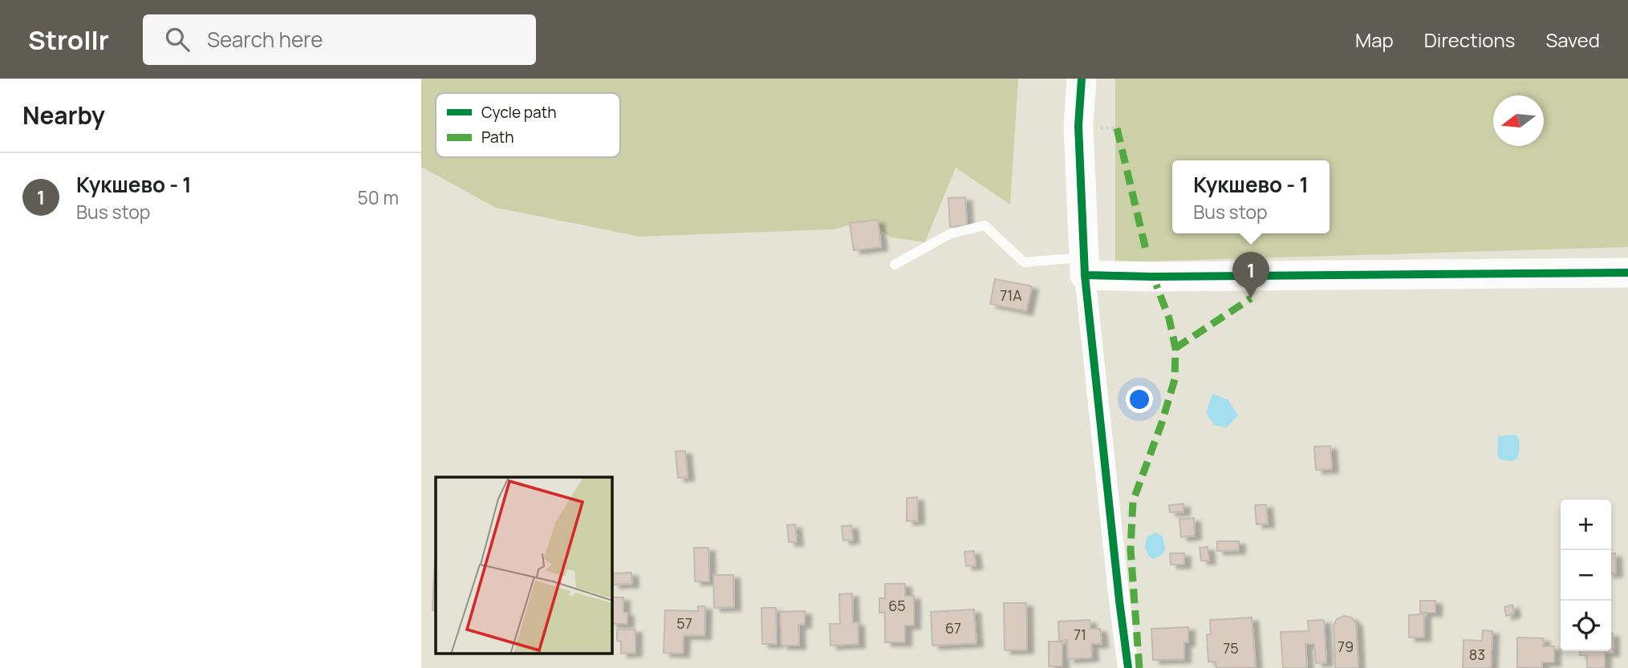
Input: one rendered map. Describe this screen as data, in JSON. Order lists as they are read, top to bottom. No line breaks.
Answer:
{"house_numbers":["71А","65","57","67","71","79","75","83"],"legend":["Cycle path","Path"],"north":"left","page":{"header":"Strollr","search":"Search here","nav":["Map","Directions","Saved"],"heading":"Nearby","list":[{"mark":"1","name":"Кукшево - 1","note":"Bus stop","value":"50 m"}],"popup":["Кукшево - 1","Bus stop"],"pins":"1","map_buttons":["+","−"]}}
